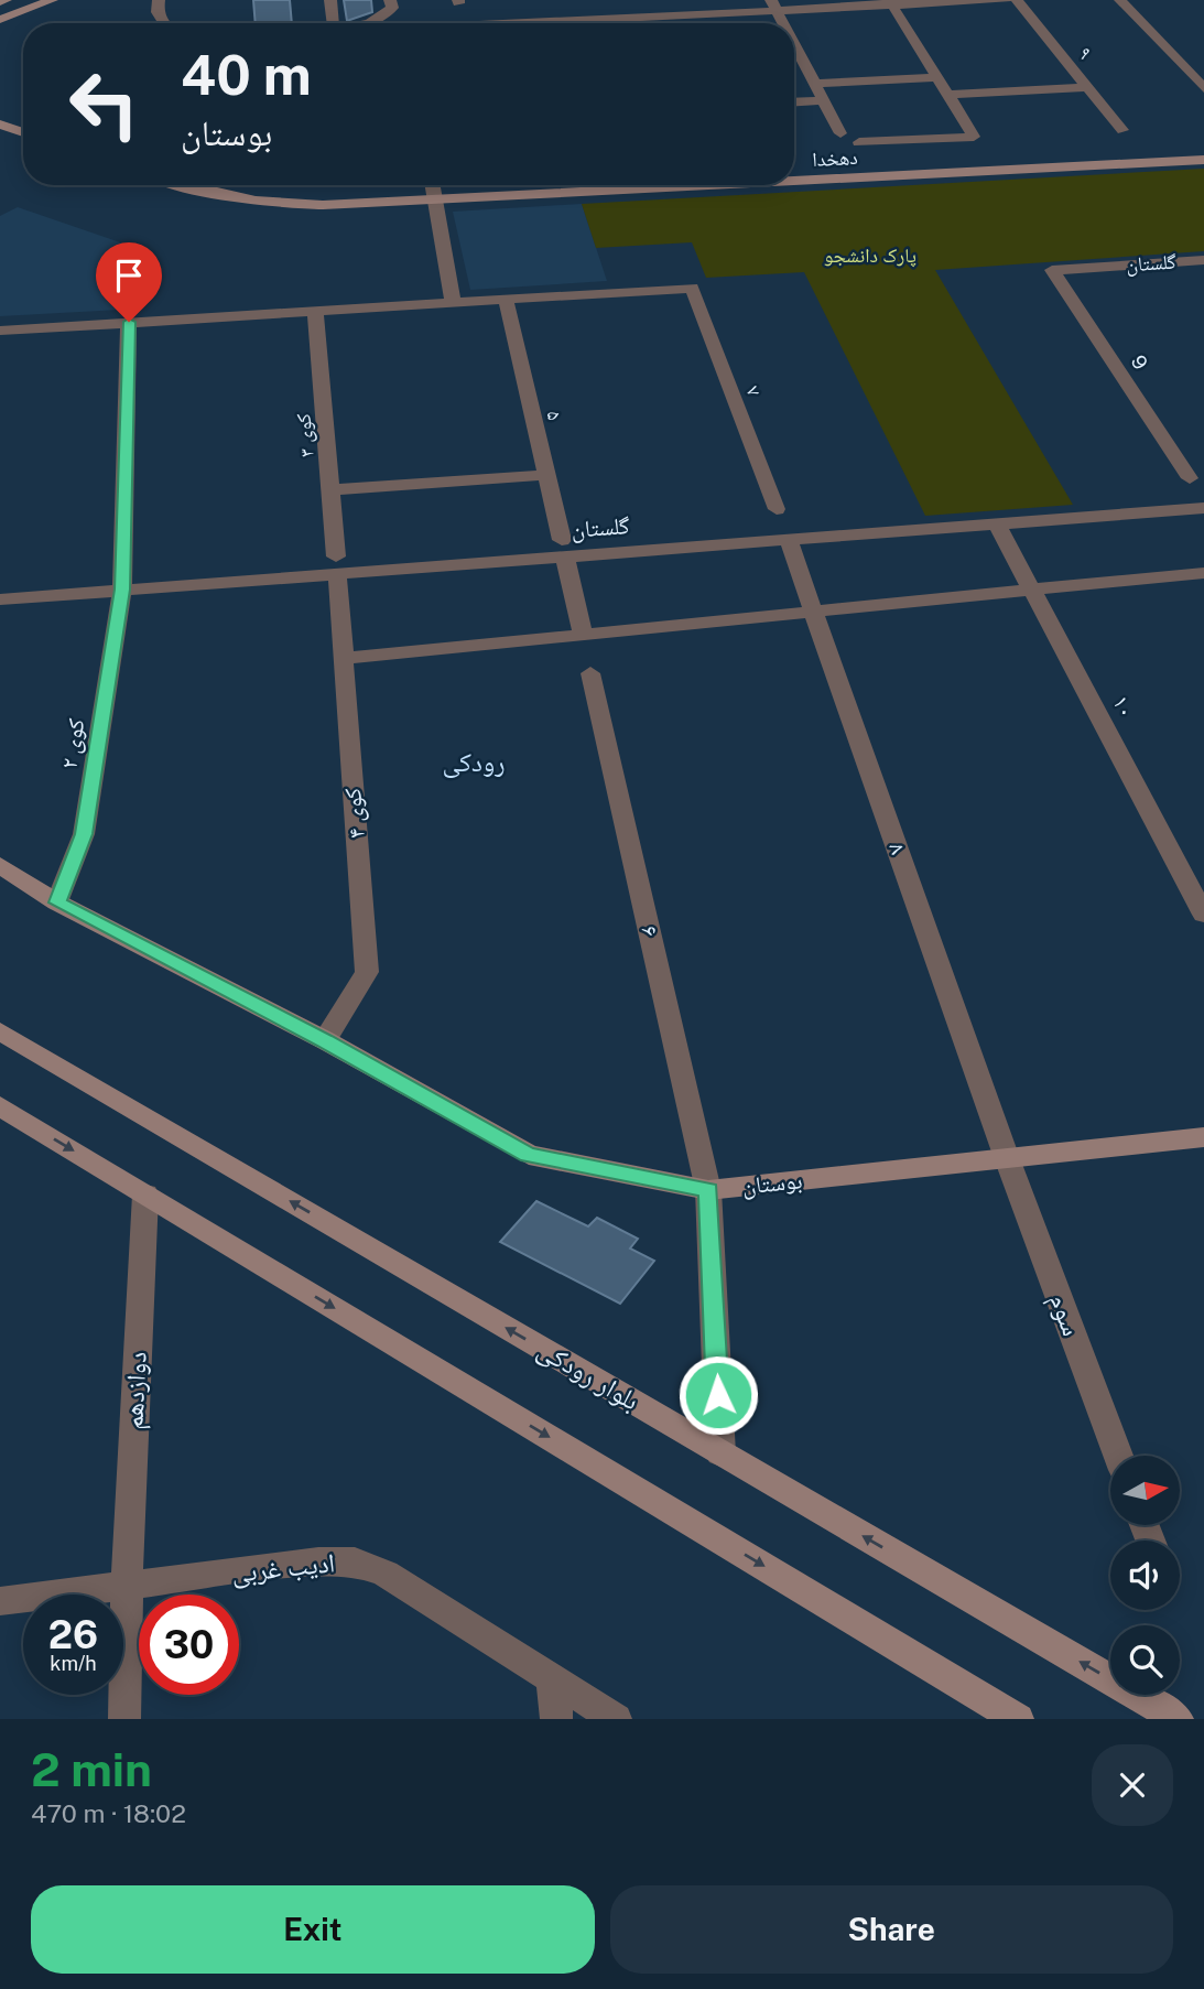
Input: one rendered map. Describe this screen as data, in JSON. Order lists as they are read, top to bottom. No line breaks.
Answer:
{"streets":{"street":["۹","دهخدا","گلستان","9","۷","۵","کوی ۳","۱۰","کوی ۲","کوی ۴","۸","۶","بوستان","سوم","بلوار رودکی","دوازدهم","ادیب غربی"]},"crossings":[["گلستان","9"],["گلستان","۵"],["گلستان","کوی ۳"],["گلستان","۱۰"],["گلستان","کوی ۲"],["گلستان","کوی ۴"],["گلستان","۸"],["۷","۵"],["کوی ۳","کوی ۴"],["کوی ۲","بوستان"],["کوی ۴","بوستان"],["۸","بوستان"],["۸","سوم"],["۶","بوستان"],["۶","بلوار رودکی"],["بوستان","سوم"],["دوازدهم","ادیب غربی"]],"districts":["رودکی"],"parks":["پارک دانشجو"],"north":"right","page":{"turn":["40 m","بوستان"],"speed":"26 km/h","limit":"30","heading":["2 min","470 m · 18:02"],"buttons":["Exit","Share"]}}
